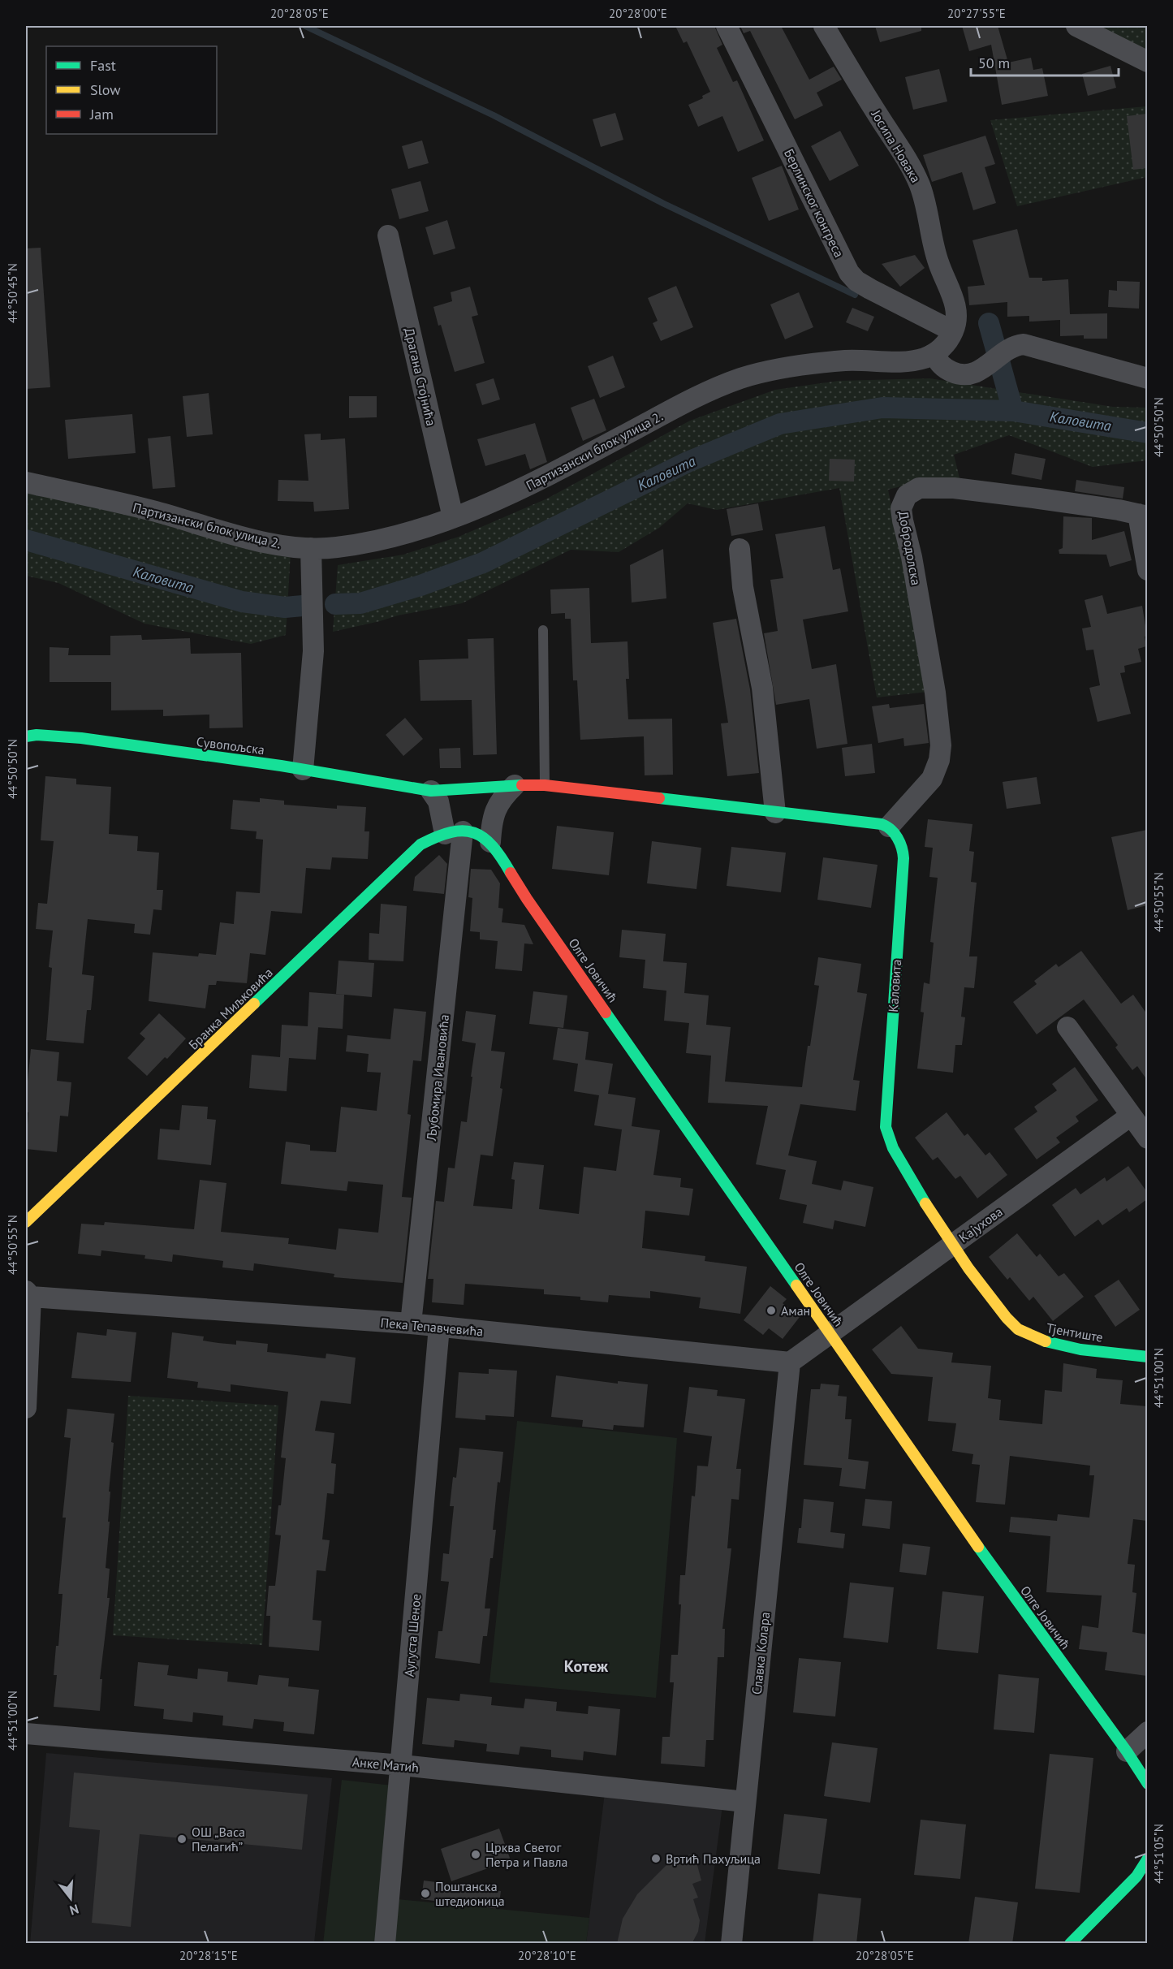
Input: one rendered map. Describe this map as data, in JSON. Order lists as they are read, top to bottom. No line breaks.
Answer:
{"streets":{"street":["Јосипа Новака","Берлинског конгреса","Драгана Стојнића","Партизански блок улица 2.","Добродолска","Сувопољска","Олге Јовичић","Каловита","Бранка Миљковића","Љубомира Ивановића","Кајухова","Пека Тепавчевића","Тјентиште","Аугуста Шеное","Славка Колара","Анке Матић"]},"crossings":[["Јосипа Новака","Берлинског конгреса"],["Драгана Стојнића","Партизански блок улица 2."],["Добродолска","Каловита"],["Сувопољска","Љубомира Ивановића"],["Олге Јовичић","Кајухова"],["Каловита","Кајухова"],["Каловита","Тјентиште"],["Бранка Миљковића","Љубомира Ивановића"],["Љубомира Ивановића","Пека Тепавчевића"],["Кајухова","Тјентиште"],["Пека Тепавчевића","Аугуста Шеное"],["Пека Тепавчевића","Славка Колара"],["Аугуста Шеное","Анке Матић"],["Славка Колара","Анке Матић"]],"districts":["Котеж"],"water":["Каловита"],"places":["Аман","ОШ „Васа Пелагић”","Црква Светог Петра и Павла","Вртић Пахуљица","Поштанска штедионица"],"legend":["Fast","Slow","Jam"],"scale_bar":"50 m","north":"bottom","coordinates":["20°28'05\"E","20°28'00\"E","20°27'55\"E","44°50'45\"N","44°50'50\"N","44°50'55\"N","44°51'00\"N","44°51'05\"N","20°28'15\"E","20°28'10\"E"]}
